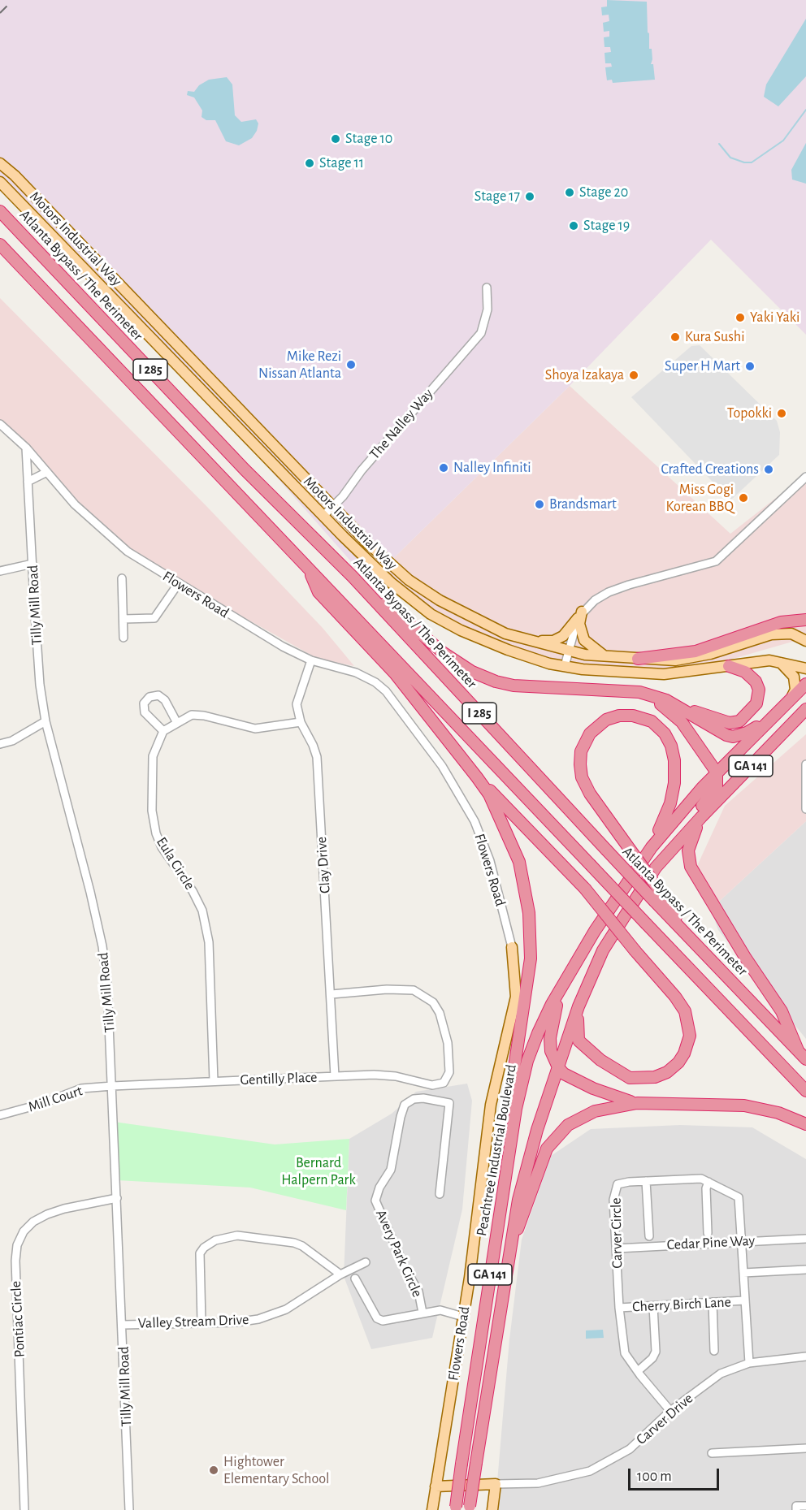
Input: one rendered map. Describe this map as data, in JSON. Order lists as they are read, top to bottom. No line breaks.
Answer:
{"streets":{"highway":["Atlanta Bypass / The Perimeter","I 285","GA 141","Peachtree Industrial Boulevard"],"main road":["Motors Industrial Way","Flowers Road","Carver Drive"],"street":["The Nalley Way","Tilly Mill Road","Eula Circle","Clay Drive","Gentilly Place","Mill Court","Carver Circle","Cedar Pine Way","Avery Park Circle","Cherry Birch Lane","Pontiac Circle","Valley Stream Drive"]},"crossings":[["Motors Industrial Way","The Nalley Way"],["Flowers Road","Tilly Mill Road"],["Flowers Road","Clay Drive"],["Flowers Road","Carver Drive"],["Tilly Mill Road","Gentilly Place"],["Tilly Mill Road","Mill Court"],["Tilly Mill Road","Pontiac Circle"],["Tilly Mill Road","Valley Stream Drive"],["Eula Circle","Gentilly Place"],["Clay Drive","Gentilly Place"],["Gentilly Place","Mill Court"],["Carver Circle","Cedar Pine Way"],["Carver Circle","Cherry Birch Lane"],["Carver Circle","Carver Drive"]],"parks":["Bernard Halpern Park"],"places":["Stage 10","Stage 11","Stage 20","Stage 17","Stage 19","Yaki Yaki","Kura Sushi","Mike Rezi Nissan Atlanta","Super H Mart","Shoya Izakaya","Topokki","Nalley Infiniti","Crafted Creations","Miss Gogi Korean BBQ","Brandsmart","Hightower Elementary School"],"scale_bar":"100 m"}
